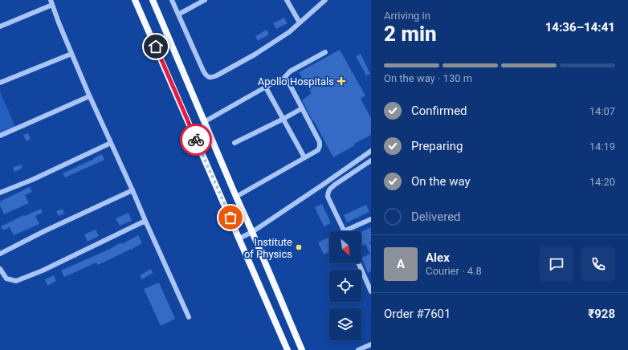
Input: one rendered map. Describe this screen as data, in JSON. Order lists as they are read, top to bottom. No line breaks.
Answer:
{"places":{"health":["Apollo Hospitals"],"other":["Institute of Physics"]},"north":"bottom right","page":{"heading":["2 min","Arriving in","14:36–14:41"],"panel":["Alex","Courier · 4.8","Order #7601","₹928"],"bar":"On the way · 130 m","list":[["Confirmed","14:07"],["Preparing","14:19"],["On the way","14:20"],"Delivered"],"round":"A"}}
